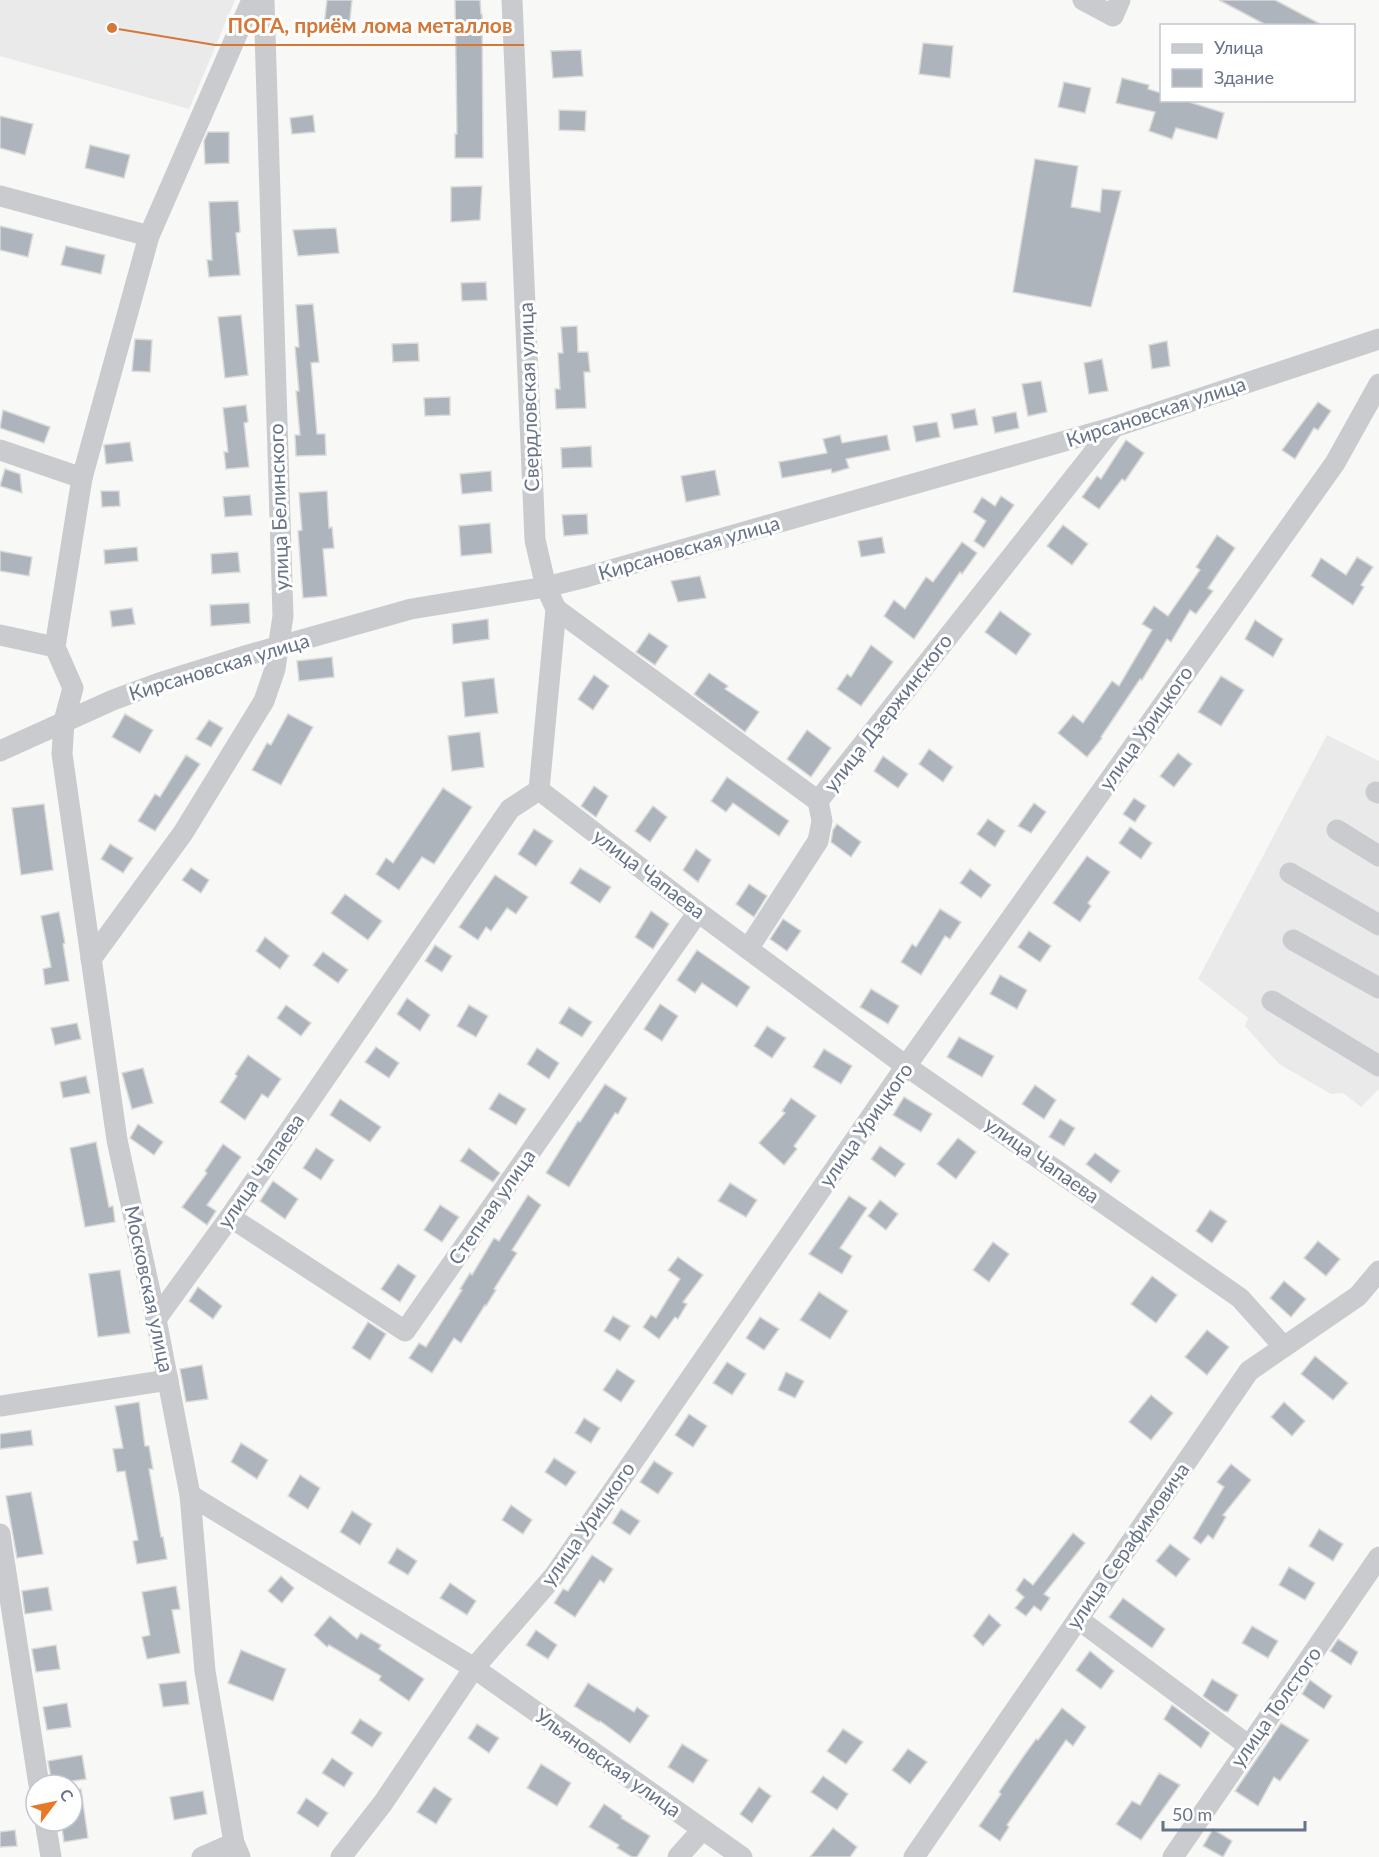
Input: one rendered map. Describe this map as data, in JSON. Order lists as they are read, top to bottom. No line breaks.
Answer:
{"streets":{"street":["Свердловская улица","Кирсановская улица","улица Белинского","улица Дзержинского","улица Урицкого","улица Чапаева","Степная улица","Московская улица","улица Серафимовича","улица Толстого","Ульяновская улица"]},"crossings":[["Свердловская улица","Кирсановская улица"],["Свердловская улица","улица Дзержинского"],["Свердловская улица","улица Чапаева"],["Кирсановская улица","улица Белинского"],["Кирсановская улица","улица Дзержинского"],["Кирсановская улица","Московская улица"],["улица Белинского","Московская улица"],["улица Урицкого","улица Чапаева"],["улица Урицкого","Ульяновская улица"],["улица Чапаева","Степная улица"],["улица Чапаева","Московская улица"],["улица Чапаева","улица Серафимовича"]],"places":["ПОГА, приём лома металлов"],"legend":["Улица","Здание"],"scale_bar":"50 m","north":"top right"}
